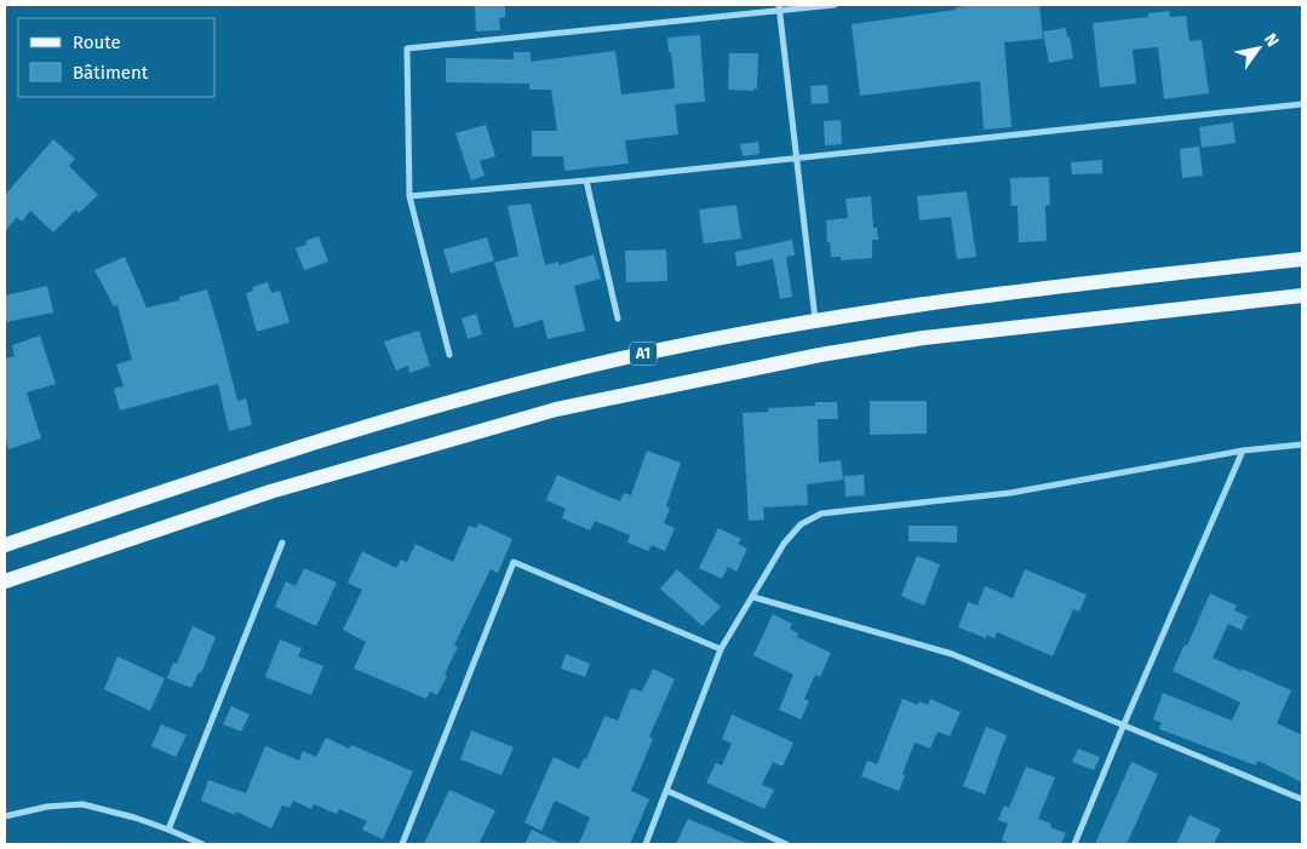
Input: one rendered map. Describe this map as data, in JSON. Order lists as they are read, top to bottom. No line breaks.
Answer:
{"streets":{"main road":["A1"]},"legend":["Route","Bâtiment"],"north":"top right"}
